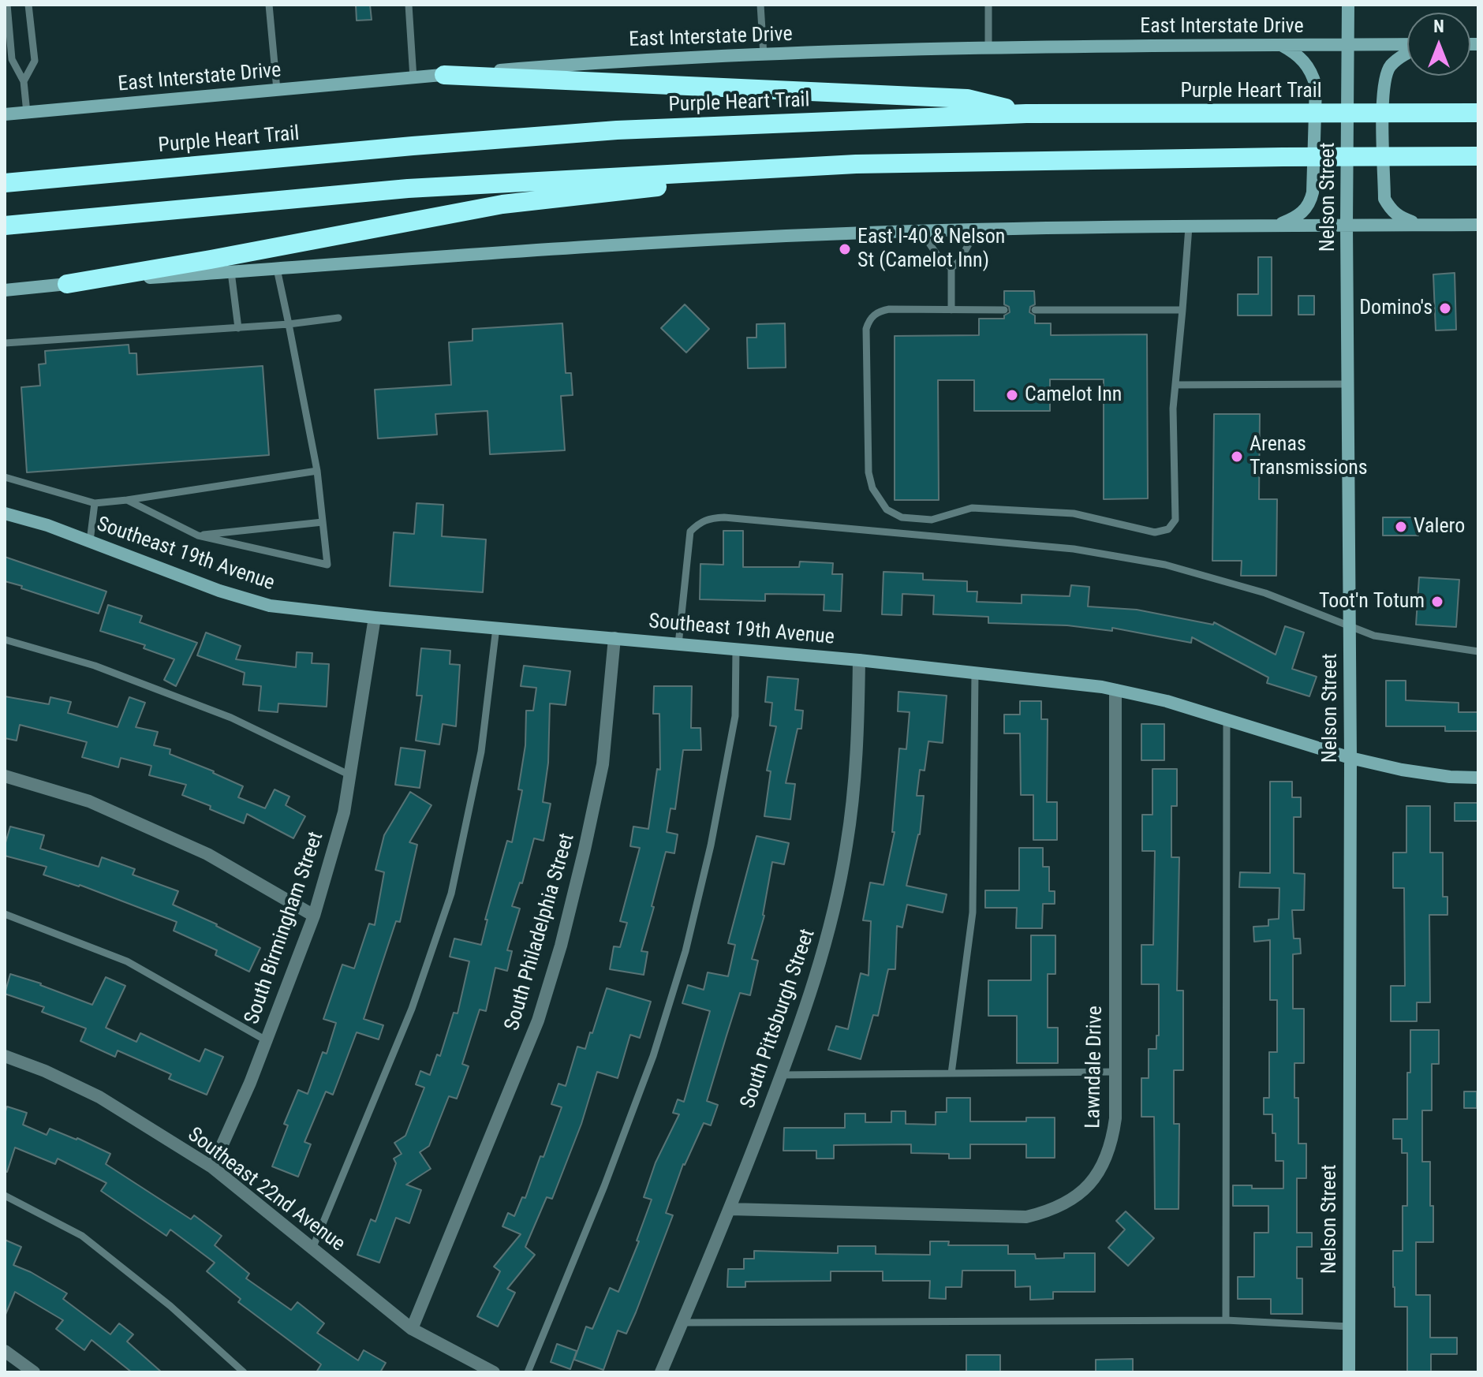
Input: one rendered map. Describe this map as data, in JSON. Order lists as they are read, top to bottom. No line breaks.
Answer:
{"streets":{"highway":["Purple Heart Trail"],"main road":["East Interstate Drive","Nelson Street","Southeast 19th Avenue"],"street":["South Birmingham Street","South Philadelphia Street","South Pittsburgh Street","Lawndale Drive","Southeast 22nd Avenue"]},"crossings":[["East Interstate Drive","Nelson Street"],["Nelson Street","Southeast 19th Avenue"],["Southeast 19th Avenue","South Birmingham Street"],["Southeast 19th Avenue","South Philadelphia Street"],["Southeast 19th Avenue","South Pittsburgh Street"],["Southeast 19th Avenue","Lawndale Drive"],["South Birmingham Street","Southeast 22nd Avenue"],["South Philadelphia Street","Southeast 22nd Avenue"],["South Pittsburgh Street","Lawndale Drive"]],"places":["East I-40 & Nelson St (Camelot Inn)","Domino's","Camelot Inn","Arenas Transmissions","Valero","Toot'n Totum"],"north":"top"}
